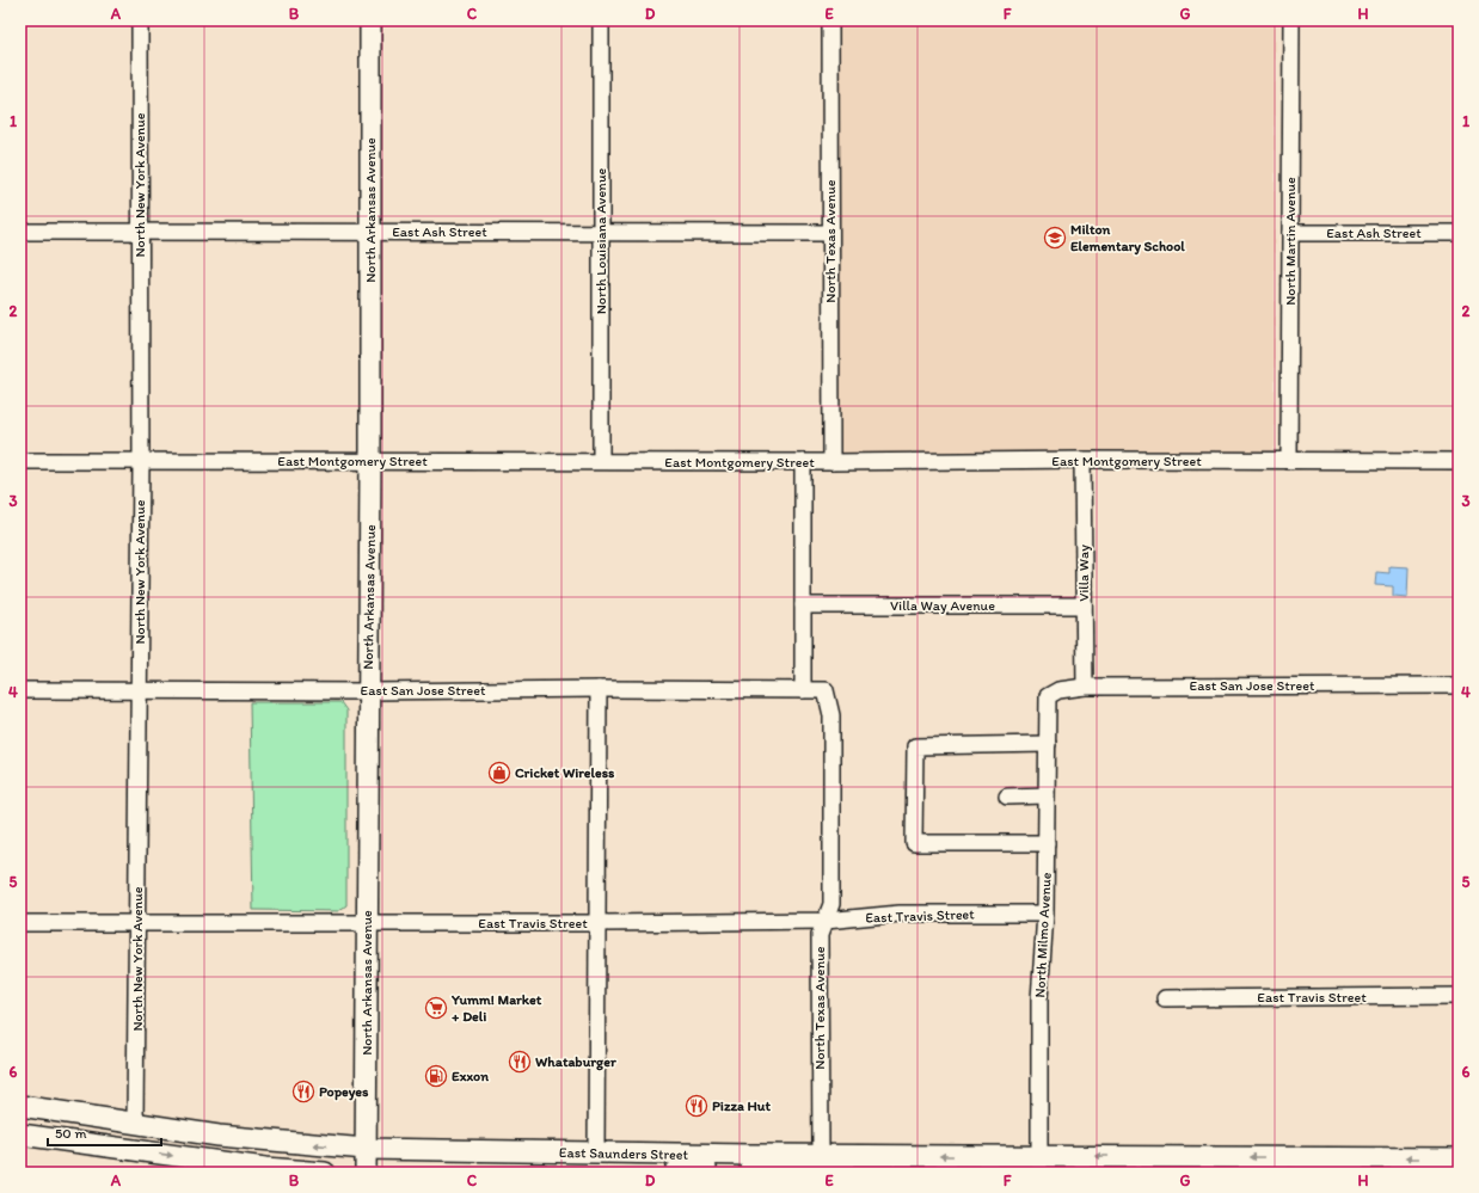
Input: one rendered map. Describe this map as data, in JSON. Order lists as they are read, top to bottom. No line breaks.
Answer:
{"streets":{"main road":["North Arkansas Avenue","East Saunders Street"],"street":["North New York Avenue","East Ash Street","North Louisiana Avenue","North Texas Avenue","North Martin Avenue","East Montgomery Street","Villa Way","Villa Way Avenue","East San Jose Street","East Travis Street","North Milmo Avenue"]},"crossings":[["North New York Avenue","East Ash Street"],["North New York Avenue","East Montgomery Street"],["North New York Avenue","East San Jose Street"],["North New York Avenue","East Travis Street"],["North New York Avenue","East Saunders Street"],["North Arkansas Avenue","East Ash Street"],["North Arkansas Avenue","East Montgomery Street"],["North Arkansas Avenue","East San Jose Street"],["North Arkansas Avenue","East Travis Street"],["North Arkansas Avenue","East Saunders Street"],["East Ash Street","North Louisiana Avenue"],["East Ash Street","North Texas Avenue"],["East Ash Street","North Martin Avenue"],["North Louisiana Avenue","East Montgomery Street"],["North Texas Avenue","East Montgomery Street"],["North Texas Avenue","East San Jose Street"],["North Texas Avenue","East Travis Street"],["North Texas Avenue","East Saunders Street"],["North Martin Avenue","East Montgomery Street"],["East Montgomery Street","Villa Way"],["Villa Way","Villa Way Avenue"],["Villa Way","East San Jose Street"],["East San Jose Street","North Milmo Avenue"],["East Travis Street","North Milmo Avenue"],["North Milmo Avenue","East Saunders Street"]],"places":{"school or university":["Milton Elementary School"],"shop":["Cricket Wireless"],"supermarket":["Yumm! Market + Deli"],"restaurant":["Whataburger","Popeyes","Pizza Hut"],"fuel station":["Exxon"]},"scale_bar":"50 m","grid":{"columns":["A","B","C","D","E","F","G","H"],"rows":["1","2","3","4","5","6"]}}
